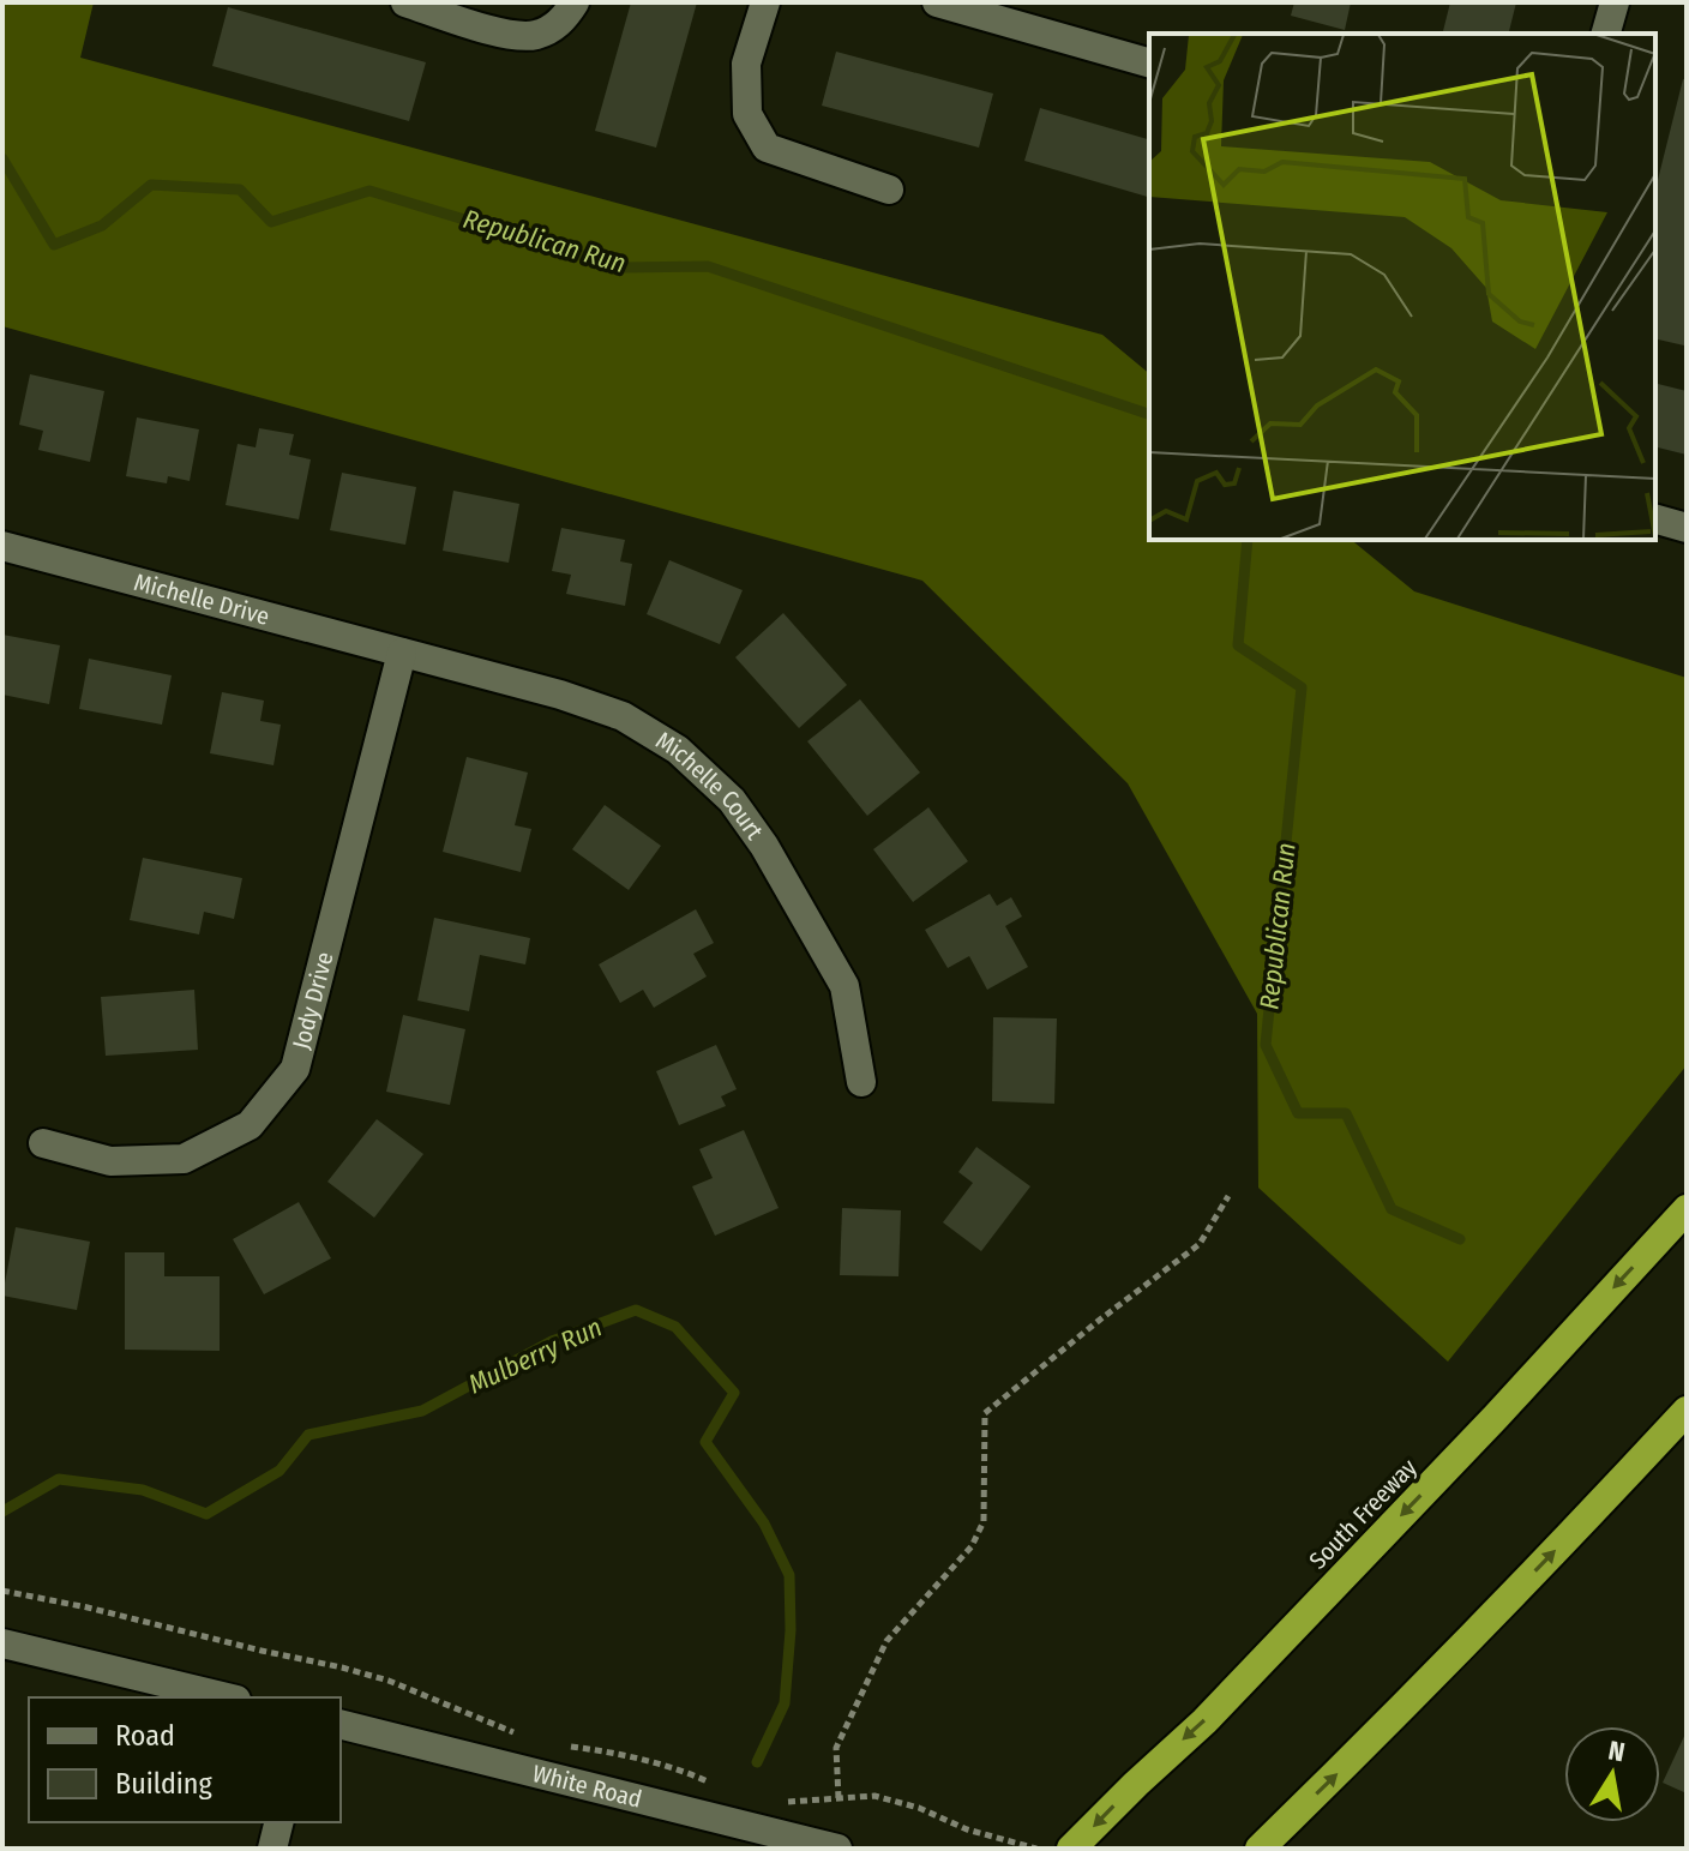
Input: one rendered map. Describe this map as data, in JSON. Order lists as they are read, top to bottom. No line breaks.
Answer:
{"streets":{"highway":["South Freeway"],"street":["Michelle Drive","Michelle Court","Jody Drive","White Road"]},"crossings":[["Michelle Drive","Michelle Court"],["Michelle Drive","Jody Drive"],["Michelle Court","Jody Drive"]],"water":["Republican Run","Mulberry Run"],"legend":["Road","Building"],"north":"top"}
